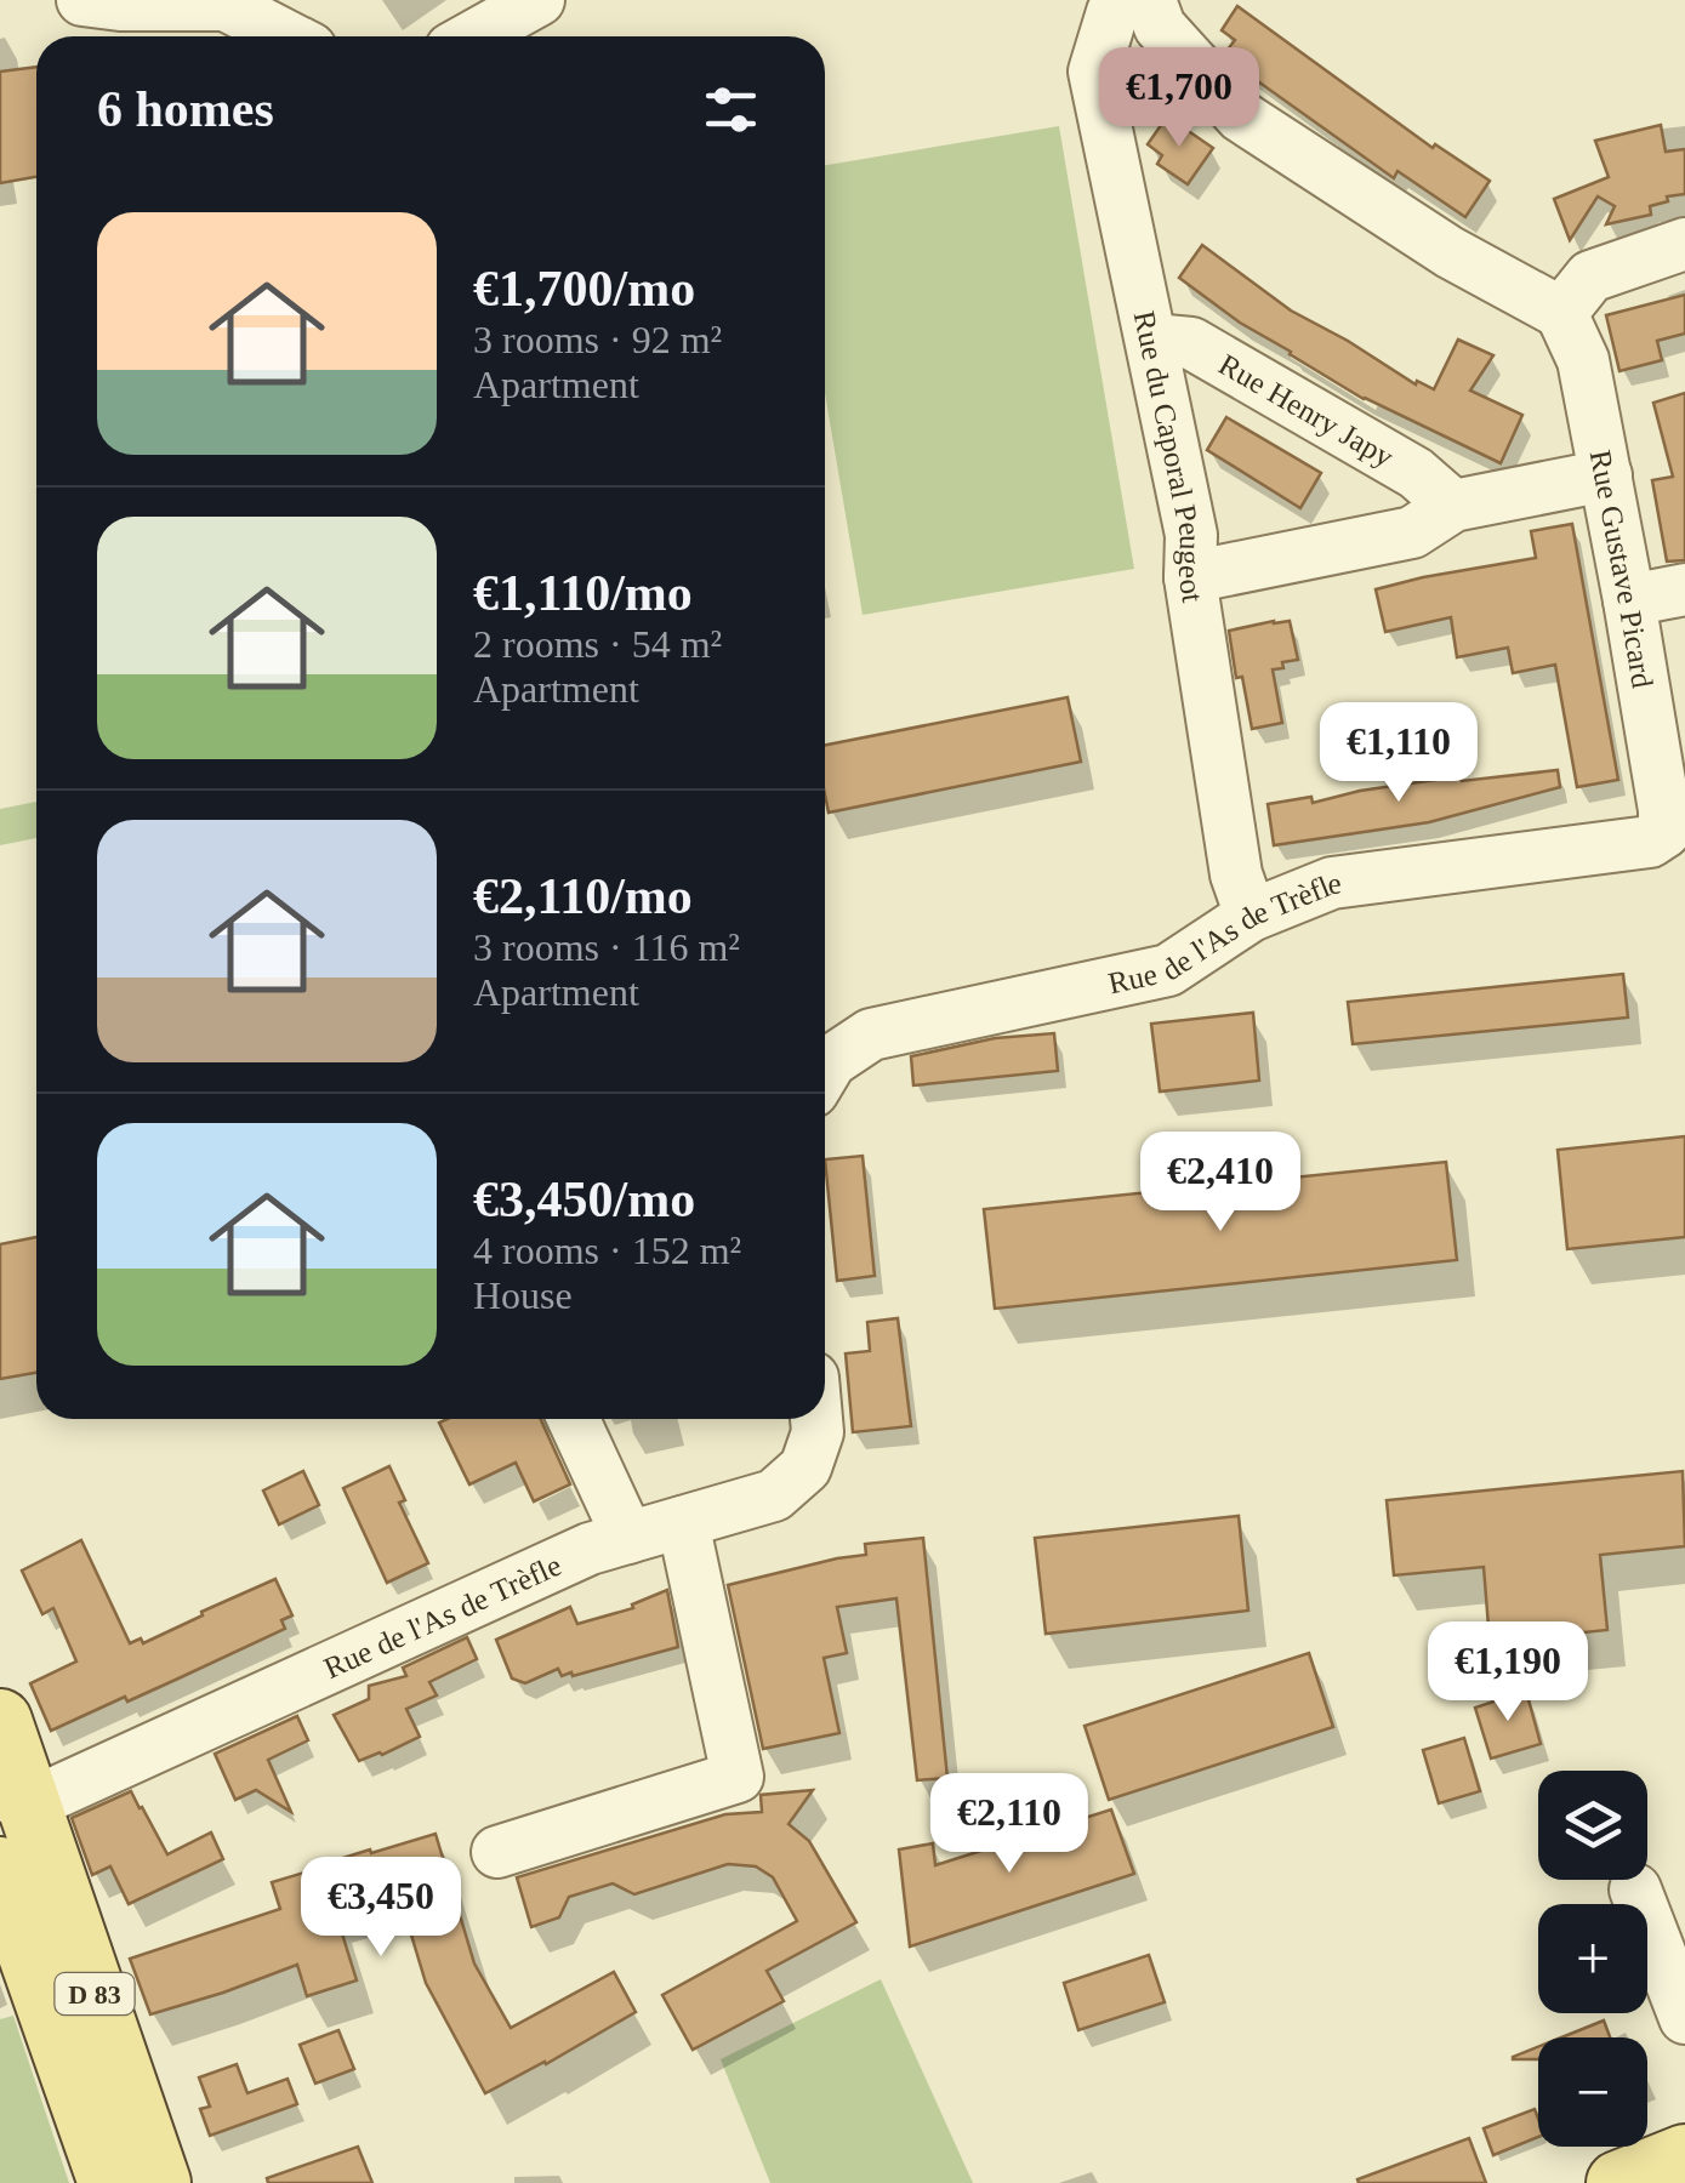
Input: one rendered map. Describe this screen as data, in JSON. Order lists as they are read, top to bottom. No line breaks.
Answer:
{"streets":{"main road":["D 83"],"street":["Rue Henry Japy","Rue du Caporal Peugeot","Rue Gustave Picard","Rue de l'As de Trèfle"]},"crossings":[["Rue Henry Japy","Rue du Caporal Peugeot"],["Rue du Caporal Peugeot","Rue de l'As de Trèfle"],["Rue Gustave Picard","Rue de l'As de Trèfle"],["Rue de l'As de Trèfle","D 83"]],"page":{"heading":"6 homes","price":["€1,700","€1,110","€2,410","€1,190","€2,110","€3,450"],"list":[{"name":"€1,700/mo","note":"3 rooms · 92 m² · Apartment"},{"name":"€1,110/mo","note":"2 rooms · 54 m² · Apartment"},{"name":"€2,110/mo","note":"3 rooms · 116 m² · Apartment"},{"name":"€3,450/mo","note":"4 rooms · 152 m² · House"}],"map_buttons":["+","−"]}}
